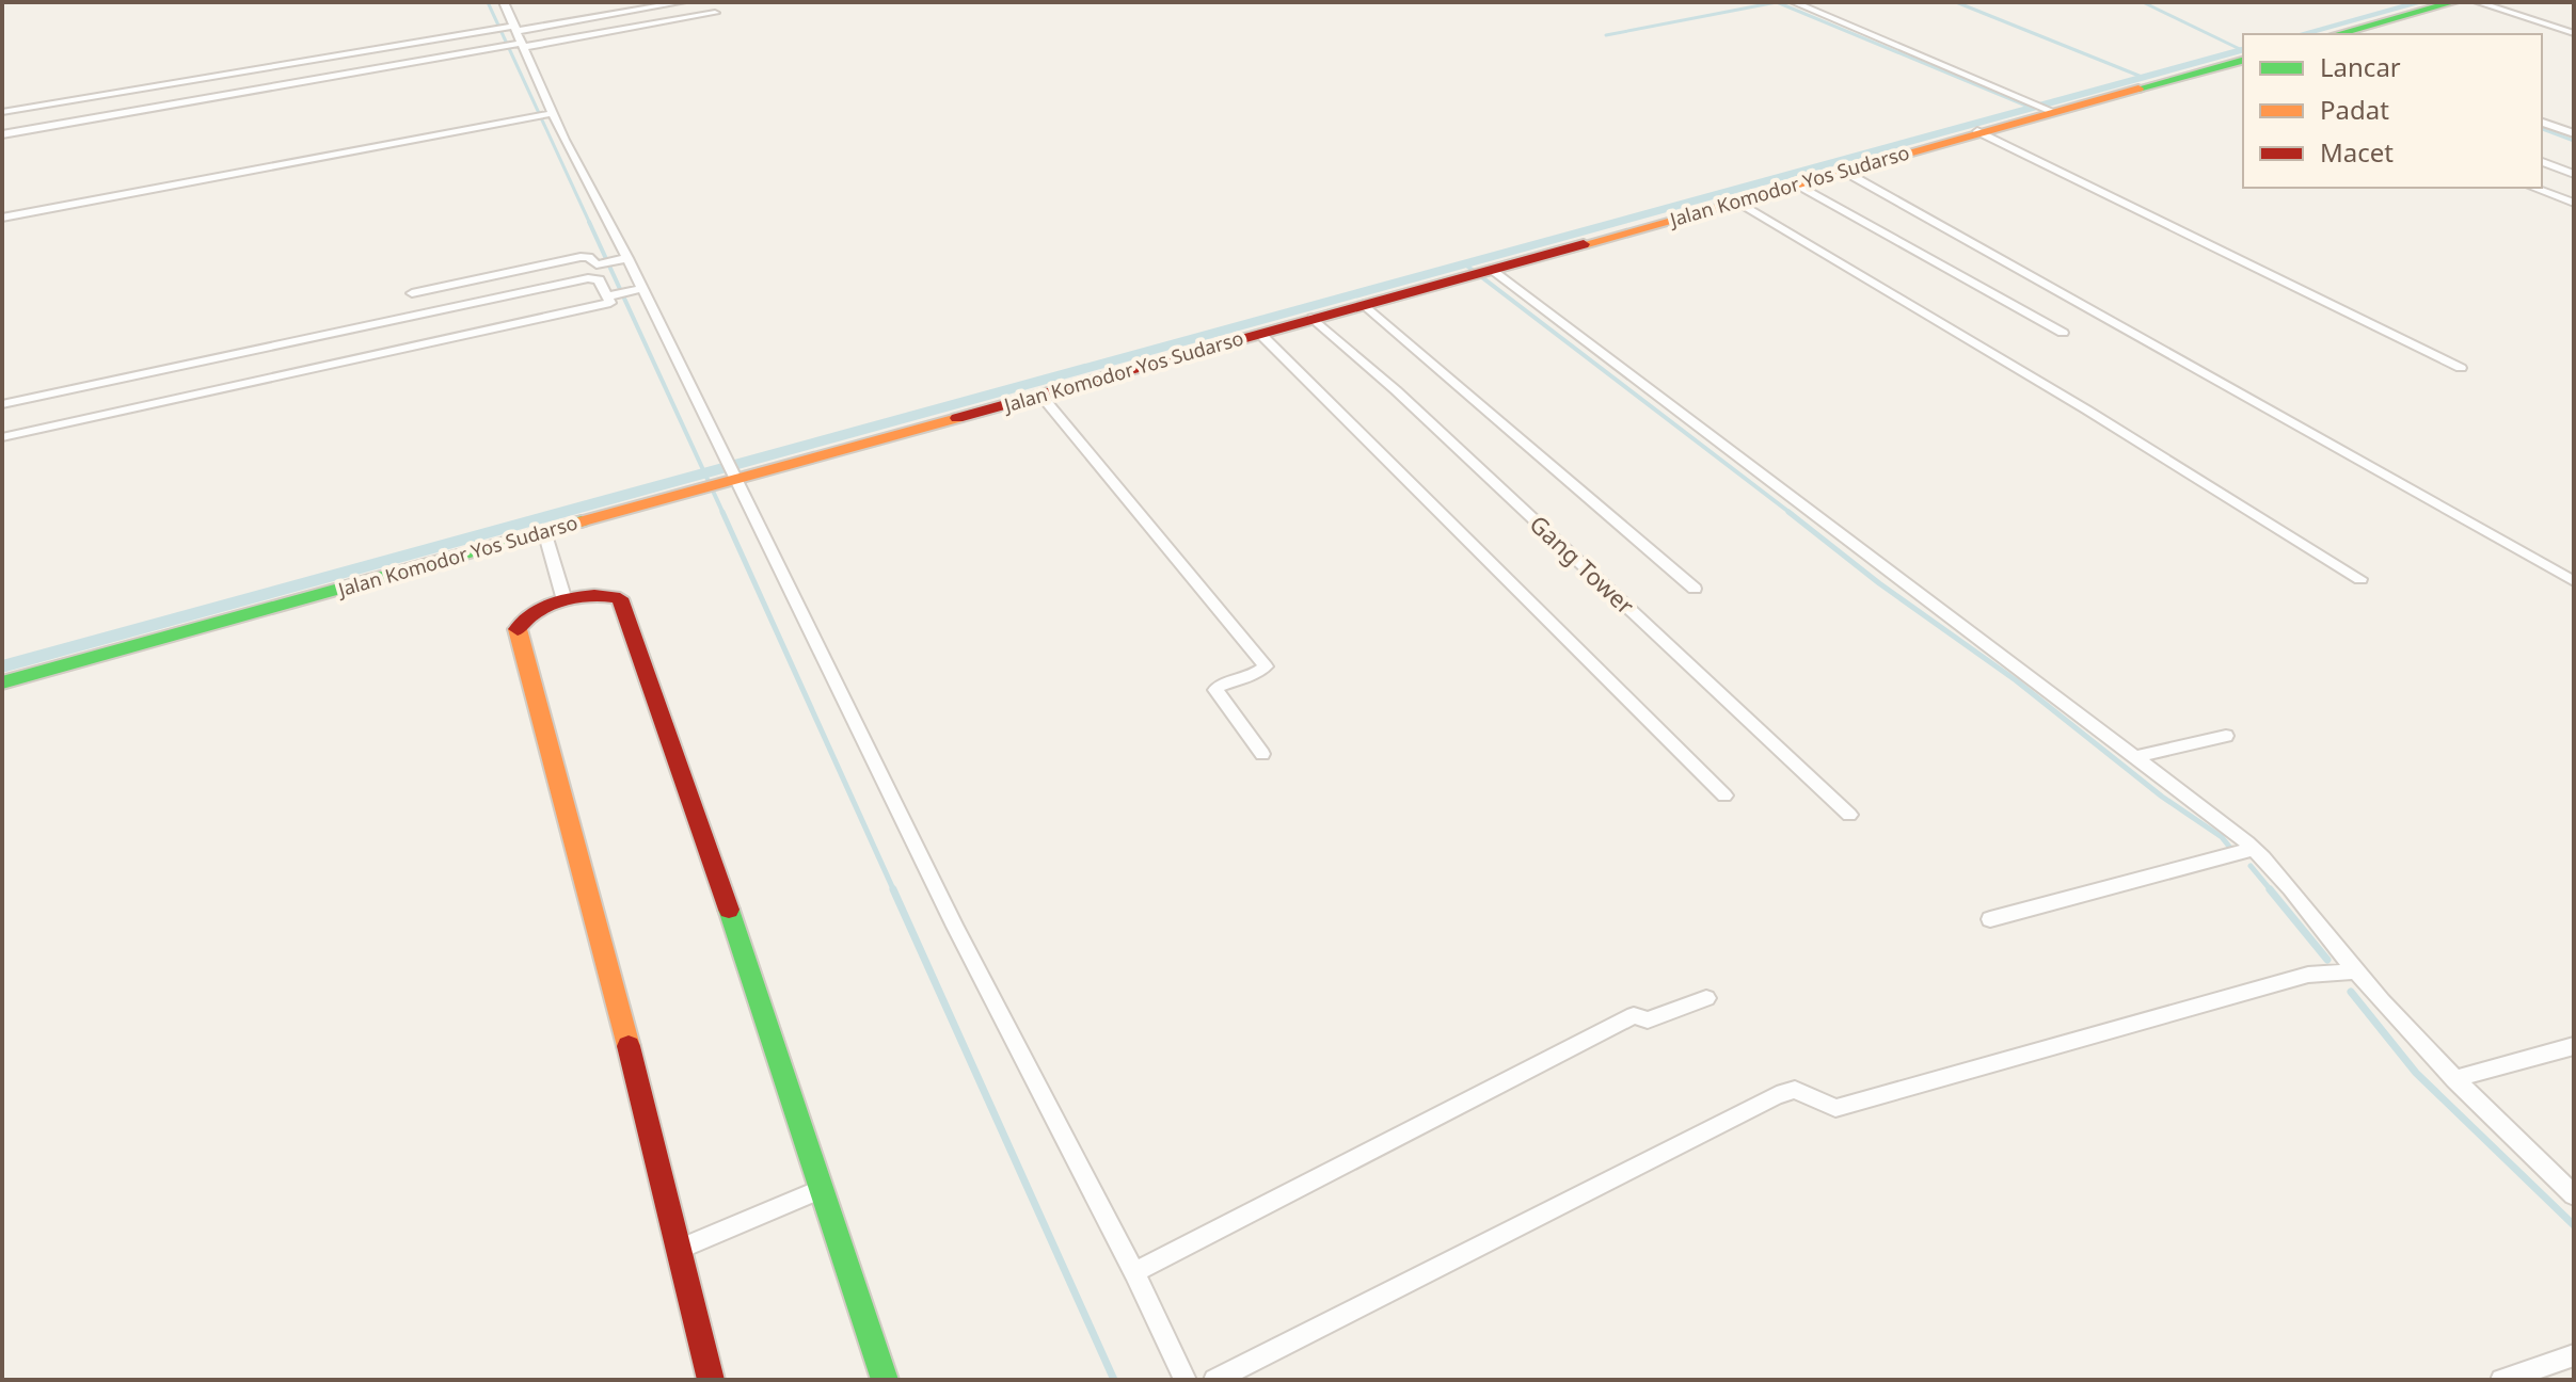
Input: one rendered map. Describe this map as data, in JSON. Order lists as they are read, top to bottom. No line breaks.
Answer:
{"streets":{"street":["Jalan Komodor Yos Sudarso","Gang Tower"]},"crossings":[["Jalan Komodor Yos Sudarso","Gang Tower"]],"legend":["Lancar","Padat","Macet"]}
